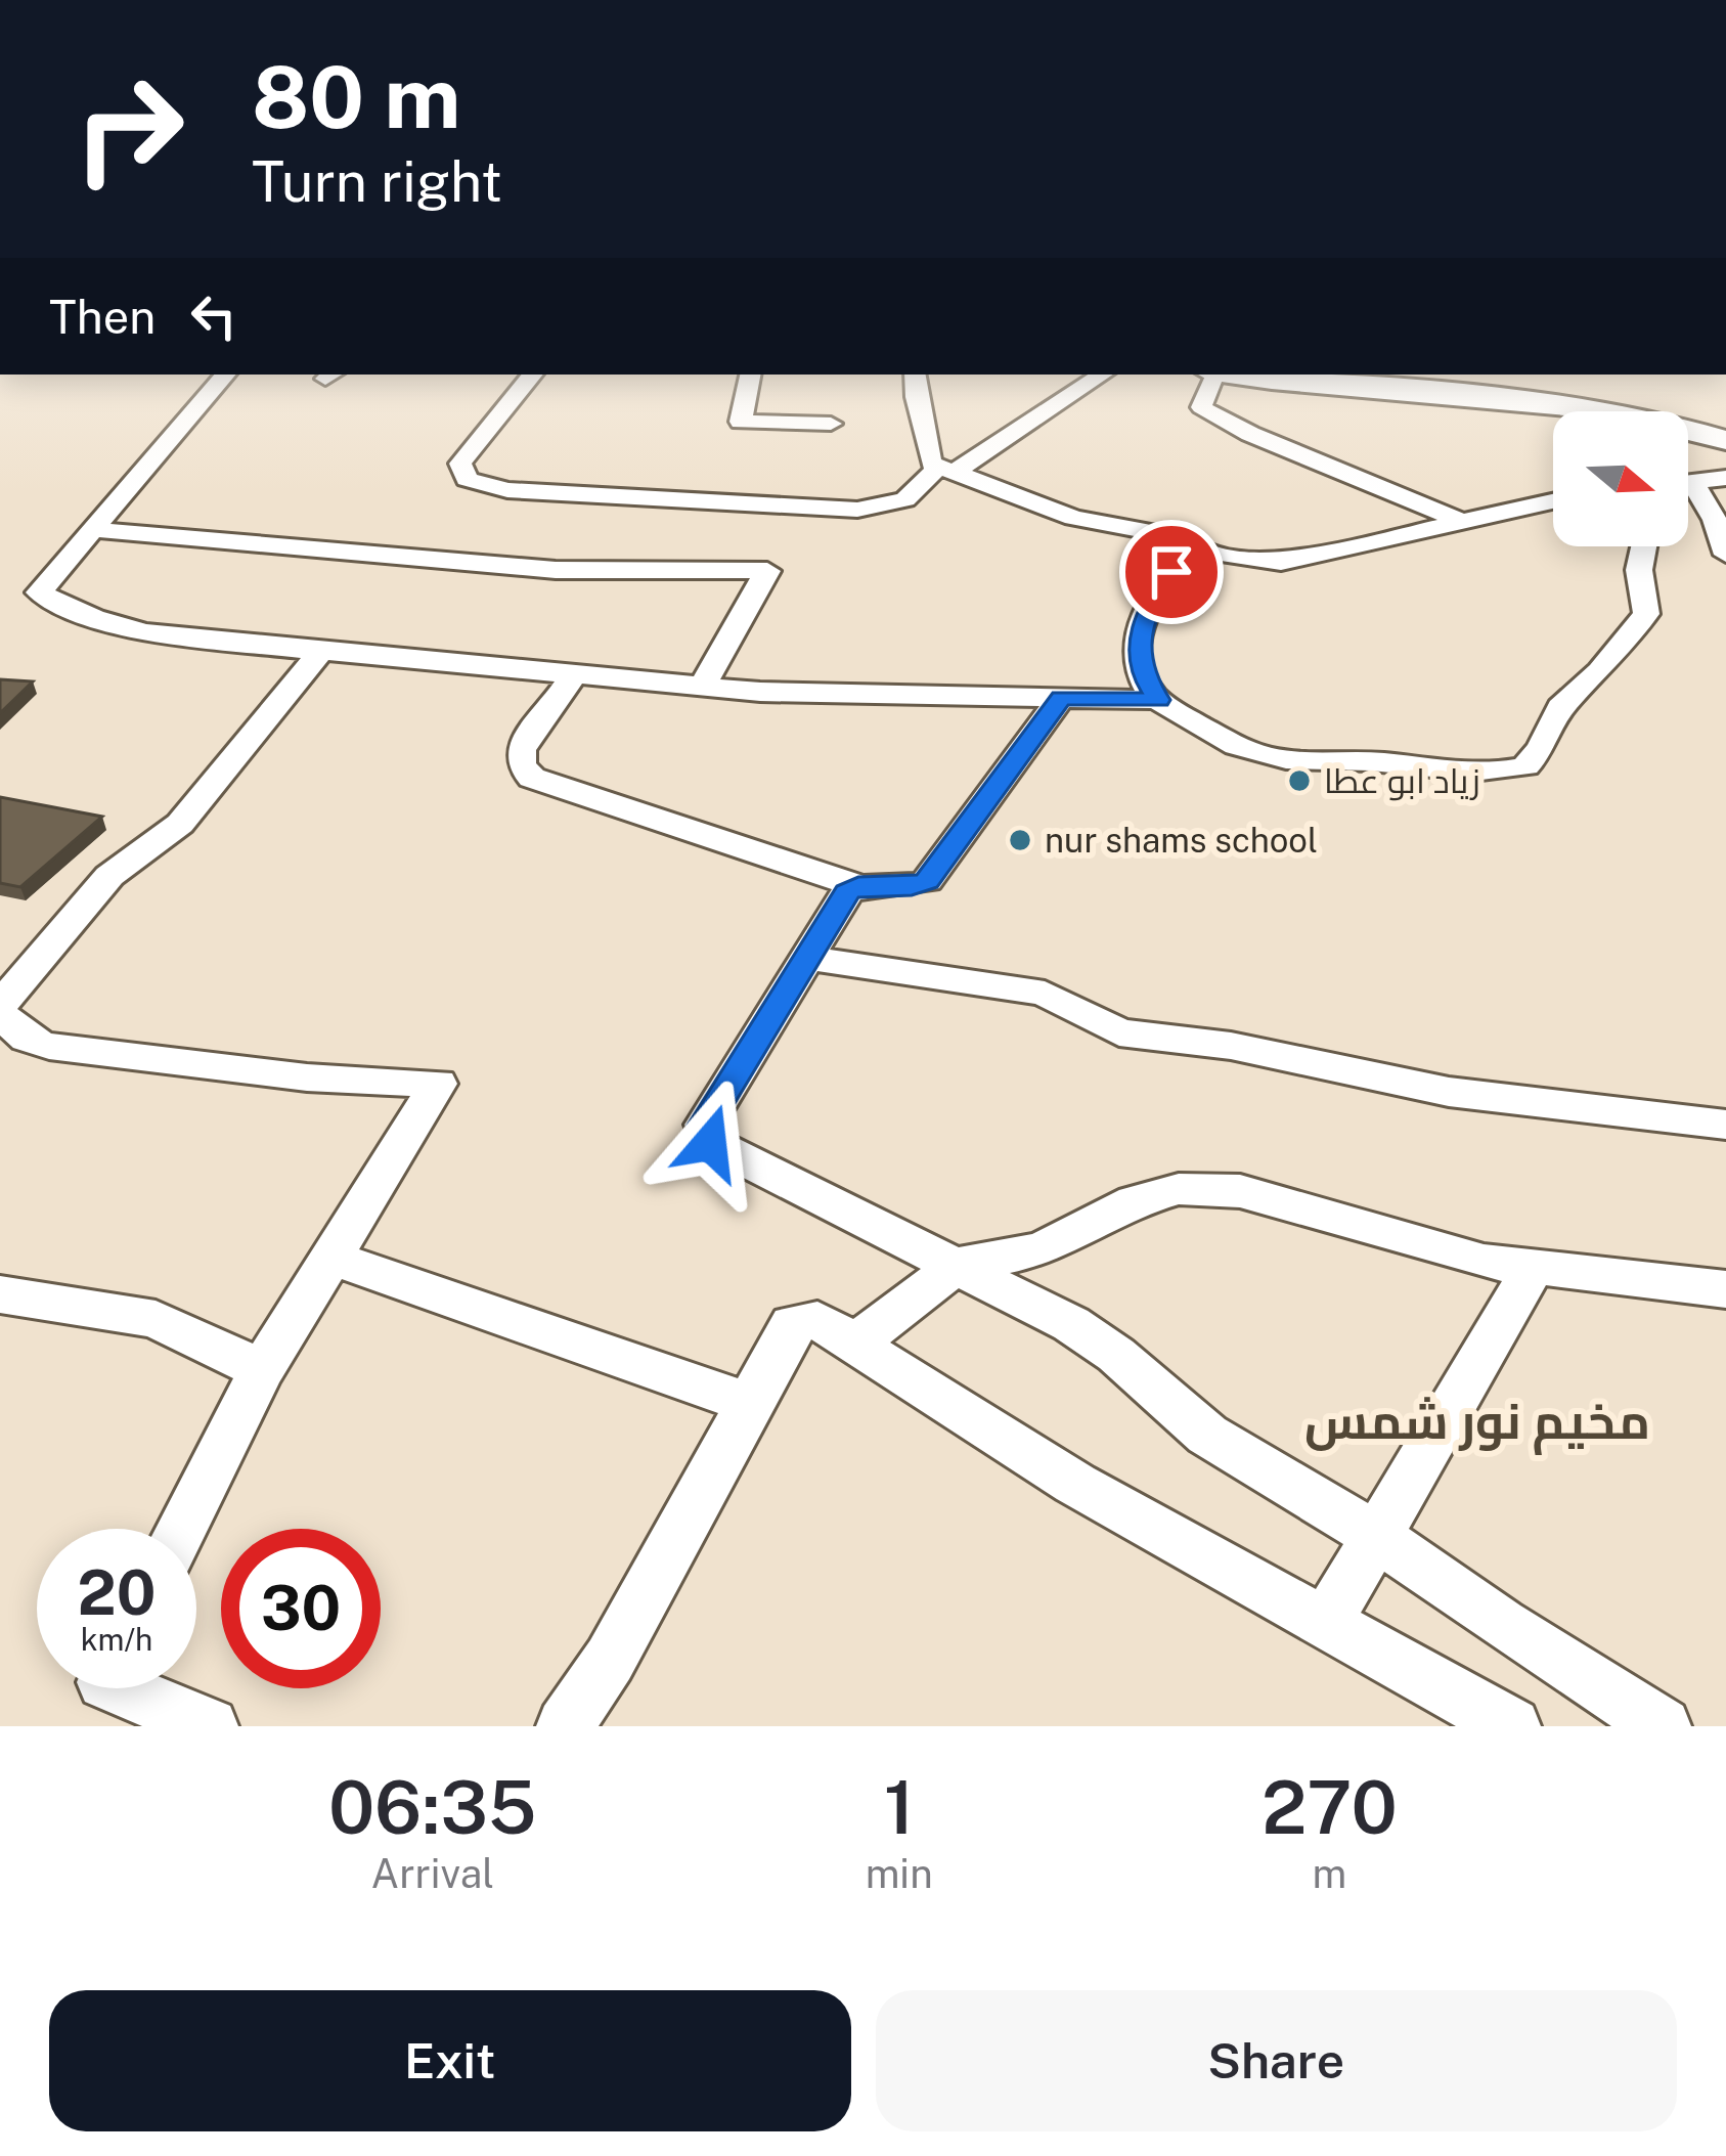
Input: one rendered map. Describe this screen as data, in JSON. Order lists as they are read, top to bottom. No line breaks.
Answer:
{"districts":["ِمخيم نور شمس"],"places":["زياد ابو عطا","nur shams school"],"north":"right","page":{"turn":["80 m","Turn right"],"then":"Then","speed":"20 km/h","limit":"30","eta":["06:35","Arrival","1","min","270","m"],"buttons":["Exit","Share"]}}
